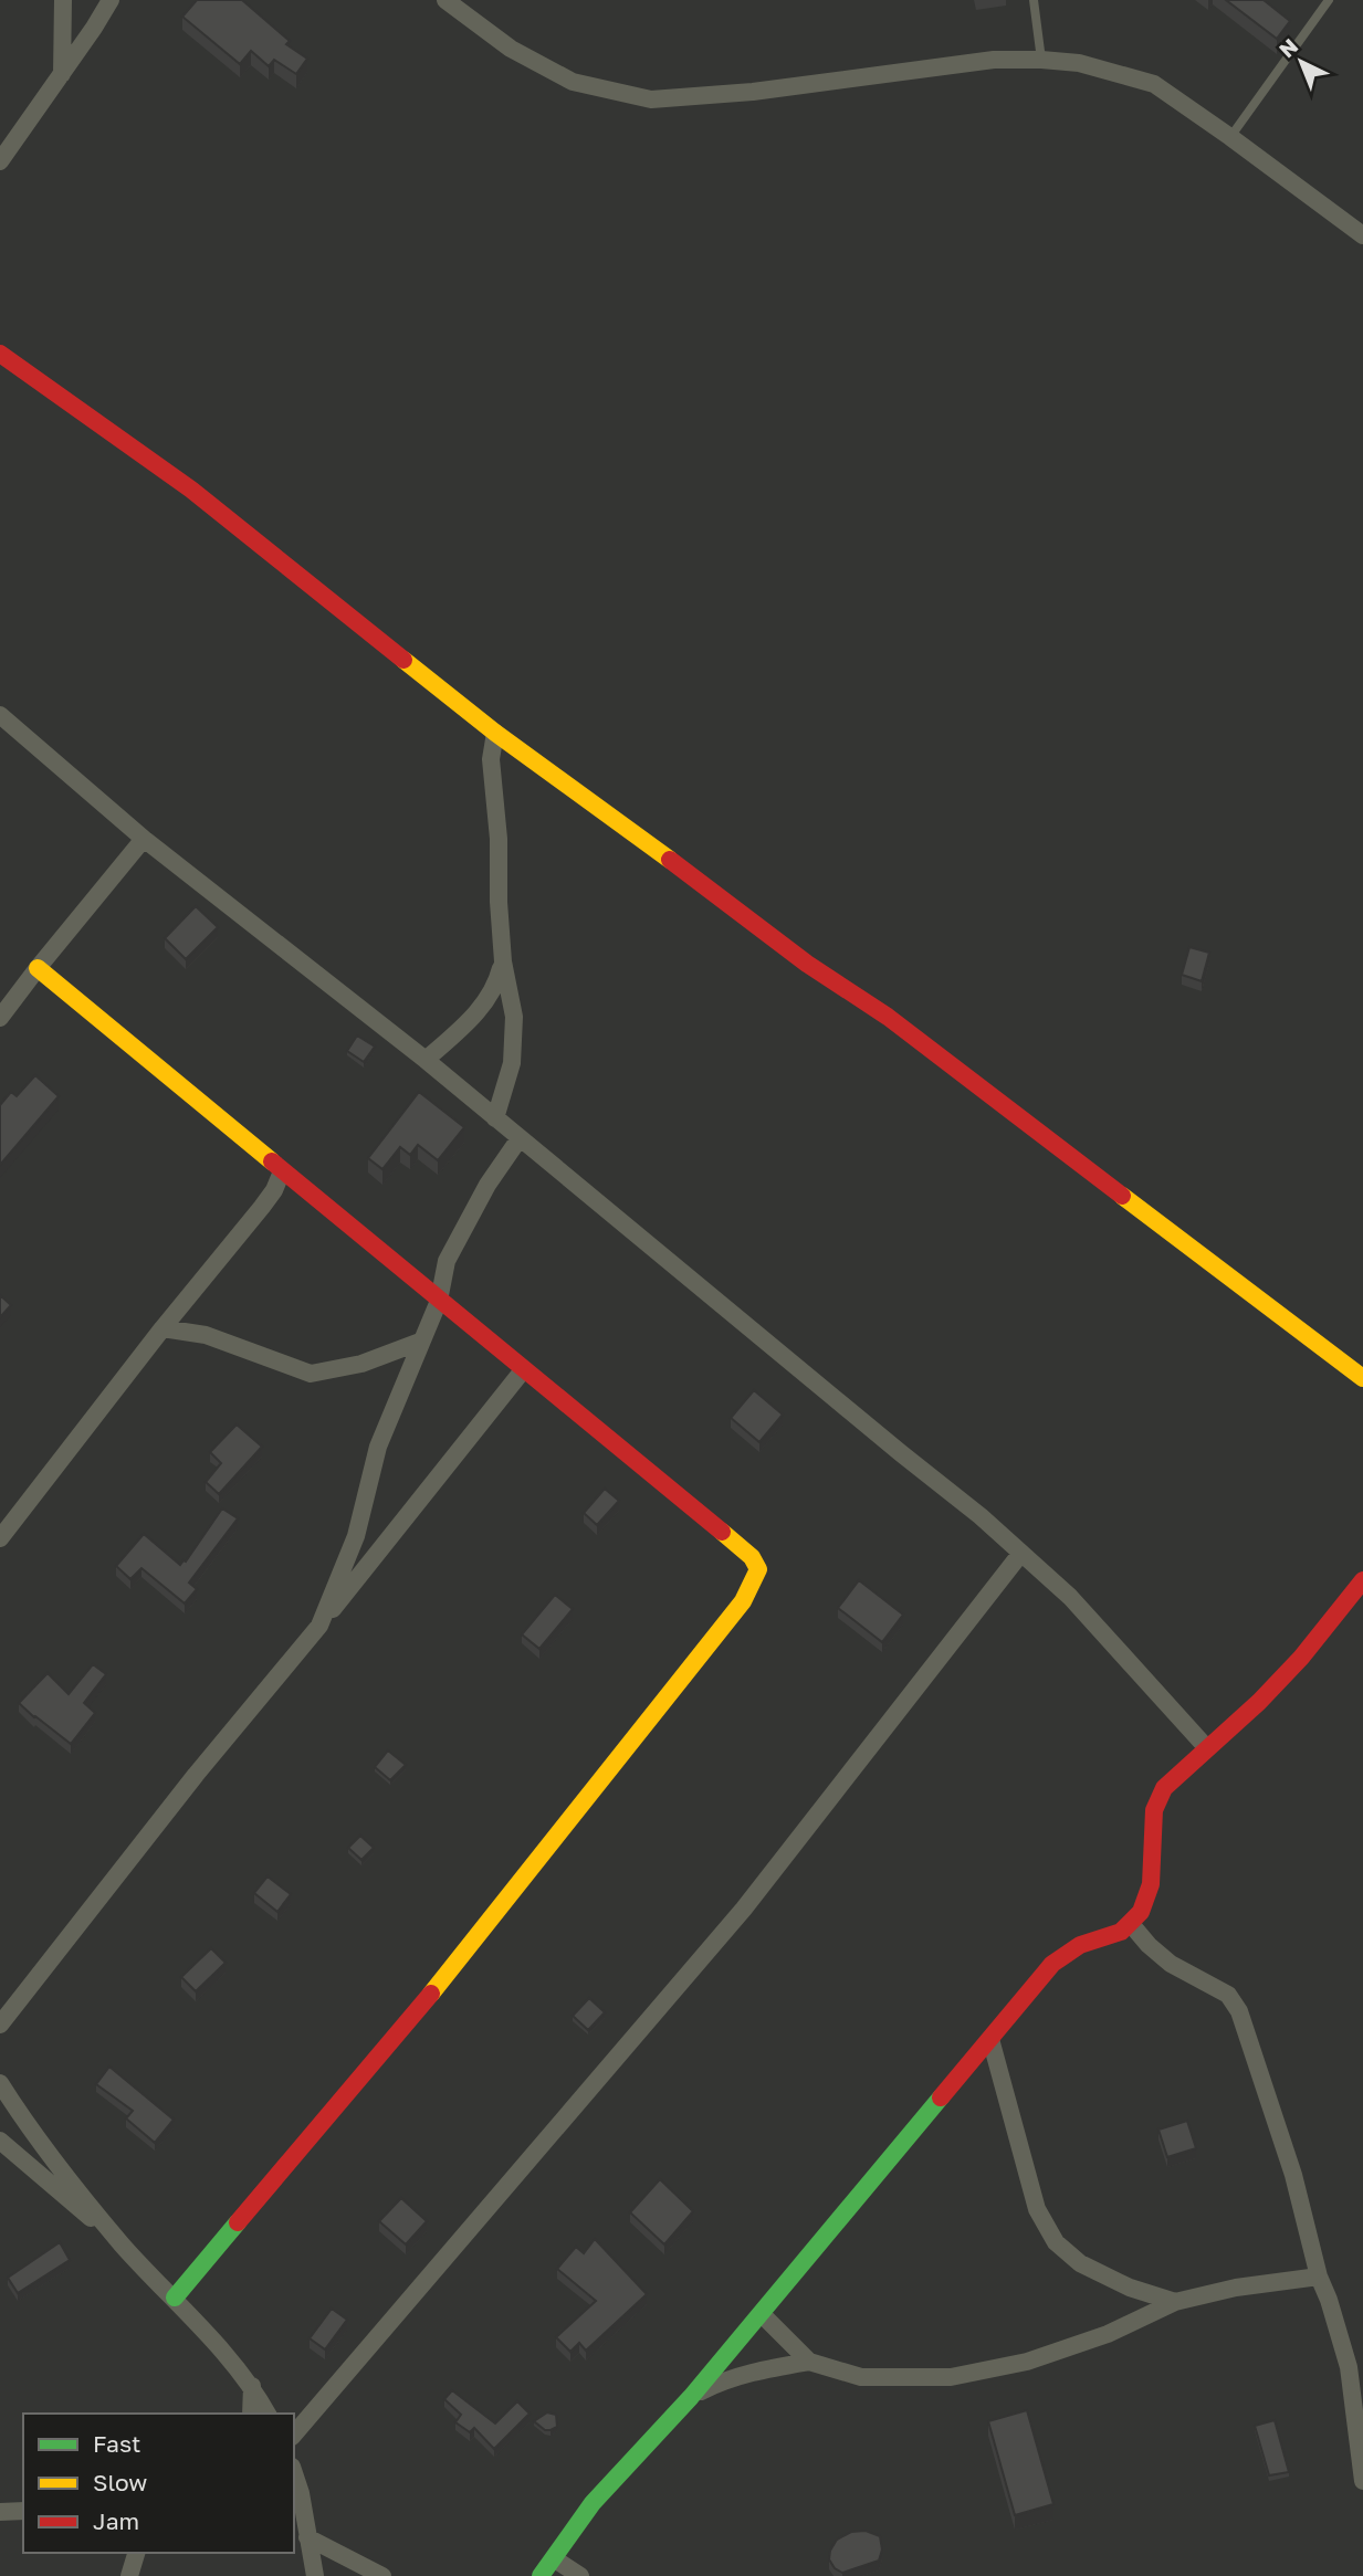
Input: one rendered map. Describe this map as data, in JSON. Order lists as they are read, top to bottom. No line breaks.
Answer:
{"legend":["Fast","Slow","Jam"],"north":"top left"}
